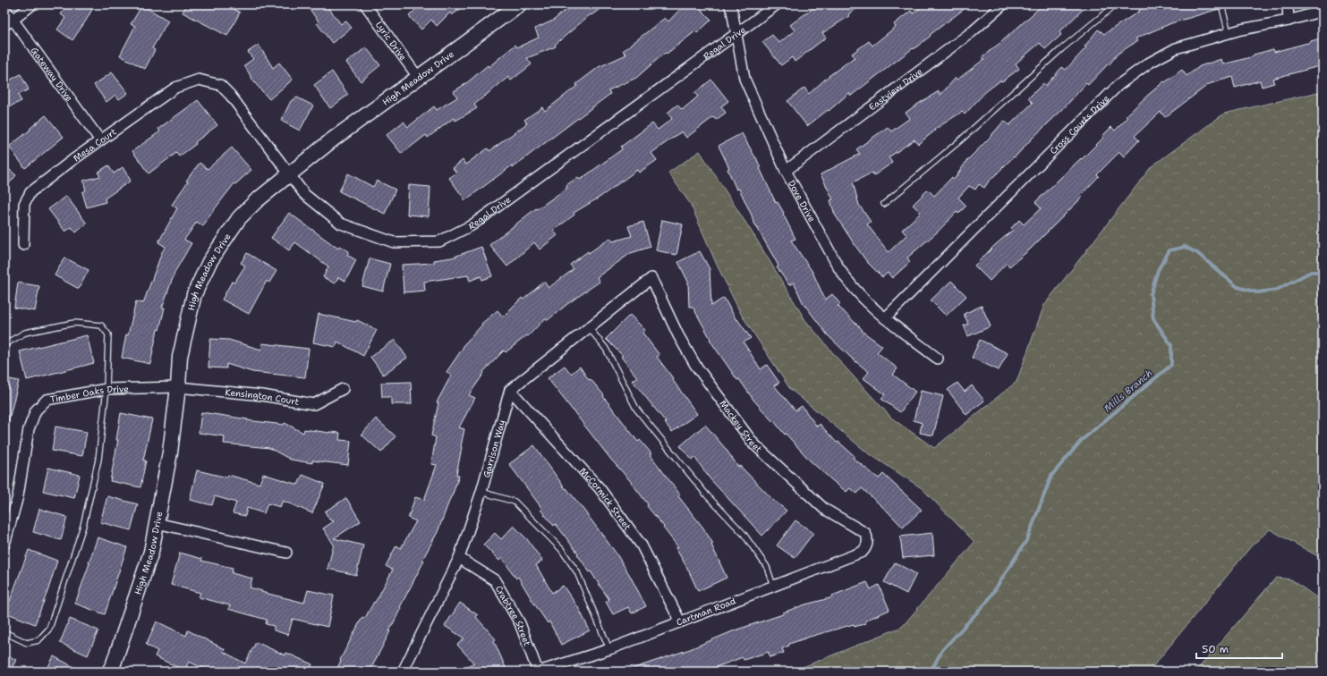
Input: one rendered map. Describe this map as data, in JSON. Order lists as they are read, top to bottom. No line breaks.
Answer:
{"streets":{"street":["Lyric Drive","Regal Drive","Gateway Drive","High Meadow Drive","Eastview Drive","Cross Courts Drive","Mesa Court","Dove Drive","Timber Oaks Drive","Kensington Court","Mackey Street","Garrison Way","McCormick Street","Cartman Road","Crabtree Street"]},"crossings":[["Lyric Drive","High Meadow Drive"],["Regal Drive","High Meadow Drive"],["Regal Drive","Mesa Court"],["Regal Drive","Dove Drive"],["Gateway Drive","Mesa Court"],["High Meadow Drive","Timber Oaks Drive"],["High Meadow Drive","Kensington Court"],["Eastview Drive","Dove Drive"],["Cross Courts Drive","Dove Drive"],["Timber Oaks Drive","Kensington Court"],["Mackey Street","Cartman Road"],["Garrison Way","McCormick Street"],["Garrison Way","Crabtree Street"],["McCormick Street","Cartman Road"],["Cartman Road","Crabtree Street"]],"water":["Mills Branch"],"scale_bar":"50 m"}
